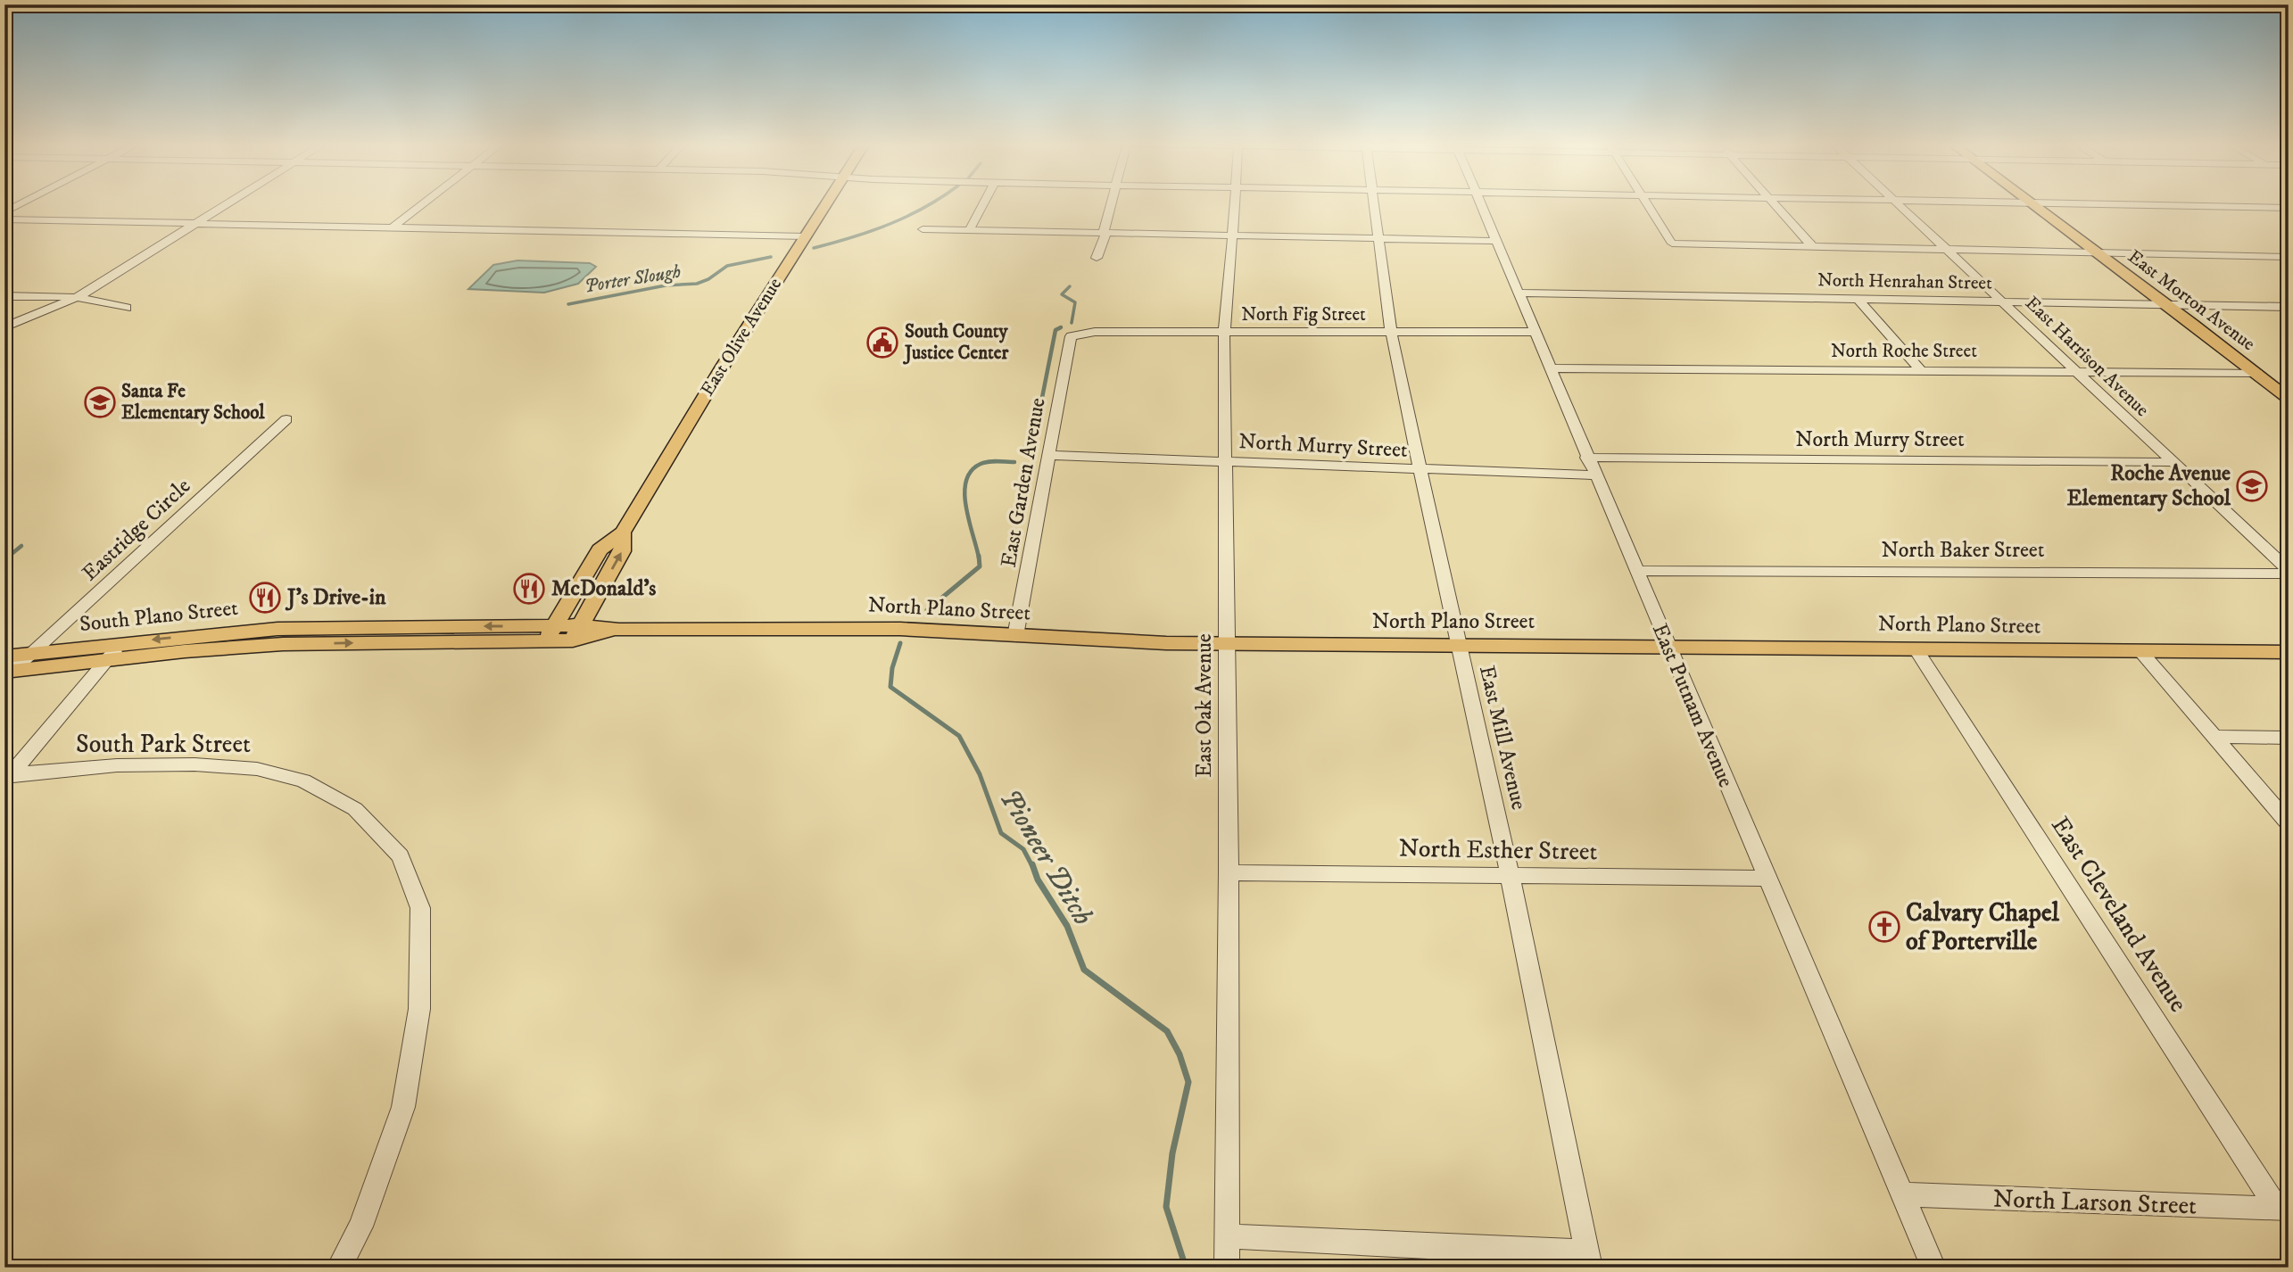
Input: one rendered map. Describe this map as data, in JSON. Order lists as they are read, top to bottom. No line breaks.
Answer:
{"streets":{"main road":["East Morton Avenue","East Olive Avenue","North Plano Street","South Plano Street"],"street":["North Henrahan Street","North Fig Street","North Roche Street","East Harrison Avenue","North Murry Street","East Garden Avenue","Eastridge Circle","North Baker Street","East Oak Avenue","East Putnam Avenue","East Mill Avenue","South Park Street","North Esther Street","East Cleveland Avenue","North Larson Street"]},"crossings":[["North Henrahan Street","East Morton Avenue"],["North Henrahan Street","East Harrison Avenue"],["North Henrahan Street","East Putnam Avenue"],["East Morton Avenue","North Roche Street"],["North Fig Street","East Garden Avenue"],["North Fig Street","East Oak Avenue"],["North Fig Street","East Putnam Avenue"],["North Fig Street","East Mill Avenue"],["East Olive Avenue","North Plano Street"],["East Olive Avenue","South Plano Street"],["North Roche Street","East Harrison Avenue"],["North Roche Street","East Putnam Avenue"],["East Harrison Avenue","North Murry Street"],["East Harrison Avenue","North Baker Street"],["North Murry Street","East Garden Avenue"],["North Murry Street","East Oak Avenue"],["North Murry Street","East Putnam Avenue"],["North Murry Street","East Mill Avenue"],["East Garden Avenue","North Plano Street"],["Eastridge Circle","South Plano Street"],["North Baker Street","East Putnam Avenue"],["North Plano Street","South Plano Street"],["North Plano Street","East Oak Avenue"],["North Plano Street","East Putnam Avenue"],["North Plano Street","East Mill Avenue"],["North Plano Street","East Cleveland Avenue"],["South Plano Street","South Park Street"],["East Oak Avenue","North Esther Street"],["East Putnam Avenue","North Esther Street"],["East Putnam Avenue","North Larson Street"],["East Mill Avenue","North Esther Street"],["East Cleveland Avenue","North Larson Street"]],"water":["Porter Slough","Pioneer Ditch"],"places":{"public building":["South County Justice Center"],"school or university":["Santa Fe Elementary School","Roche Avenue Elementary School"],"restaurant":["McDonald's","J's Drive-in"],"church":["Calvary Chapel of Porterville"]}}
